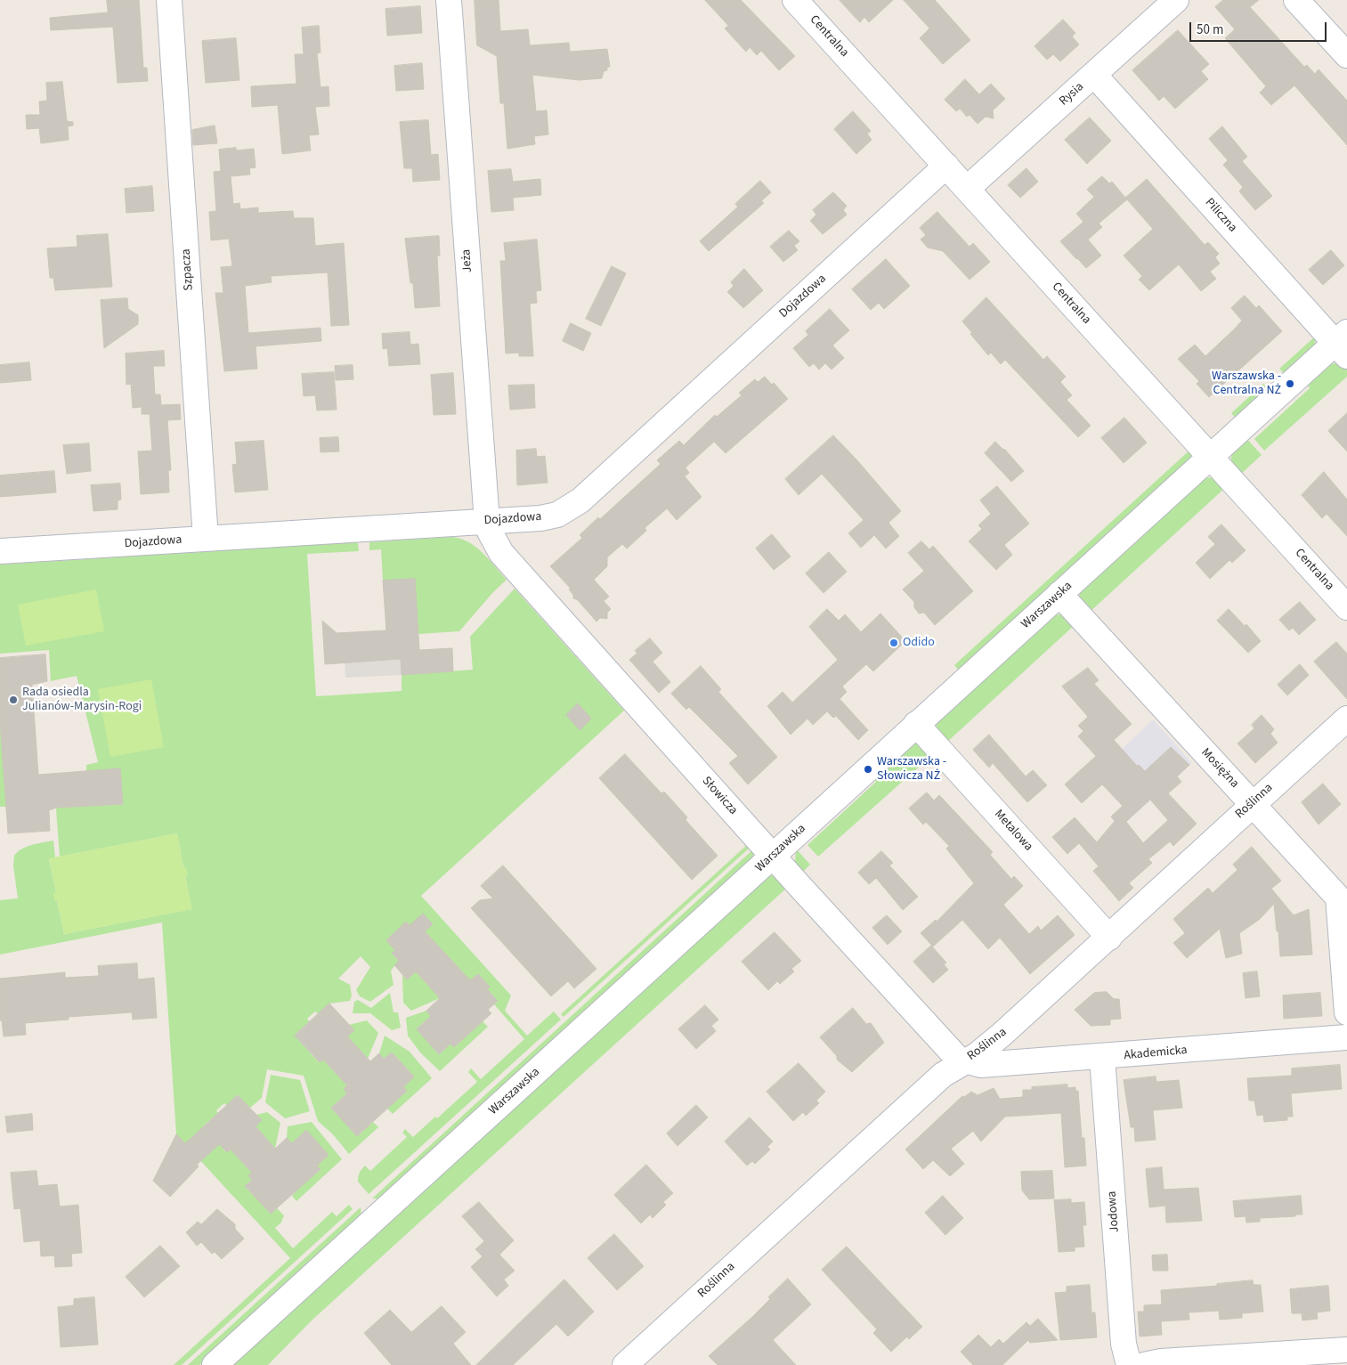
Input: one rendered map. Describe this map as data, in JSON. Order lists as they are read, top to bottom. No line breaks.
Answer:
{"streets":{"street":["Centralna","Rysia","Piliczna","Jeża","Szpacza","Dojazdowa","Warszawska","Mosiężna","Słowicza","Roślinna","Metalowa","Akademicka","Jodowa"]},"crossings":[["Centralna","Rysia"],["Centralna","Dojazdowa"],["Centralna","Warszawska"],["Rysia","Piliczna"],["Piliczna","Warszawska"],["Jeża","Dojazdowa"],["Jeża","Słowicza"],["Szpacza","Dojazdowa"],["Dojazdowa","Słowicza"],["Warszawska","Mosiężna"],["Warszawska","Słowicza"],["Warszawska","Metalowa"],["Mosiężna","Roślinna"],["Słowicza","Roślinna"],["Słowicza","Akademicka"],["Roślinna","Metalowa"],["Roślinna","Akademicka"],["Akademicka","Jodowa"]],"places":["Warszawska - Centralna NŻ","Odido","Rada osiedla Julianów-Marysin-Rogi","Warszawska - Słowicza NŻ"],"scale_bar":"50 m"}
